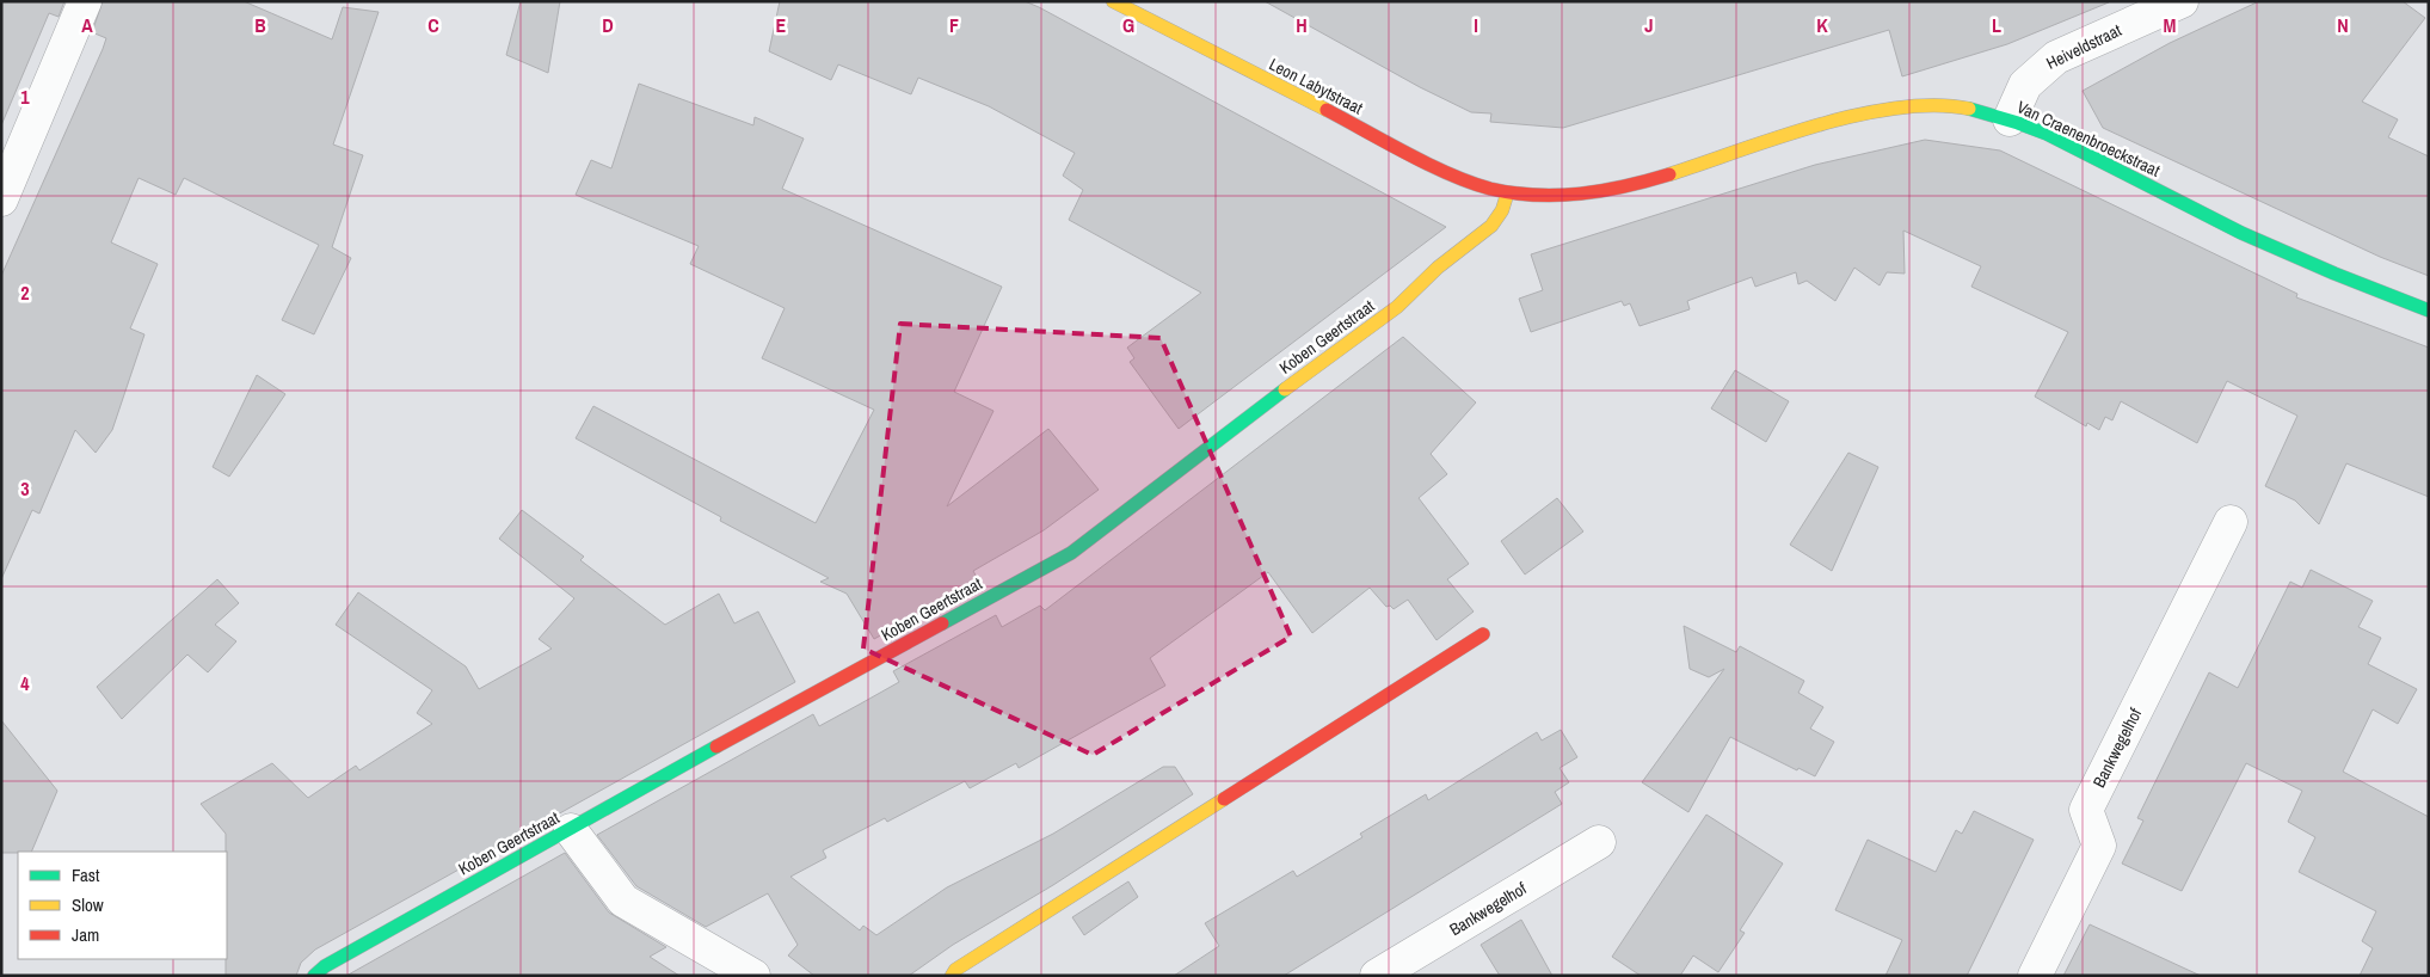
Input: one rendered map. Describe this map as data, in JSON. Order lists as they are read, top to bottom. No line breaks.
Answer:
{"streets":{"street":["Heiveldstraat","Leon Labytstraat","Van Craenenbroeckstraat","Koben Geertstraat","Bankwegelhof"]},"crossings":[["Heiveldstraat","Van Craenenbroeckstraat"],["Leon Labytstraat","Van Craenenbroeckstraat"],["Leon Labytstraat","Koben Geertstraat"],["Van Craenenbroeckstraat","Koben Geertstraat"]],"legend":["Fast","Slow","Jam"],"grid":{"columns":["A","B","C","D","E","F","G","H","I","J","K","L","M","N"],"rows":["1","2","3","4"]}}
